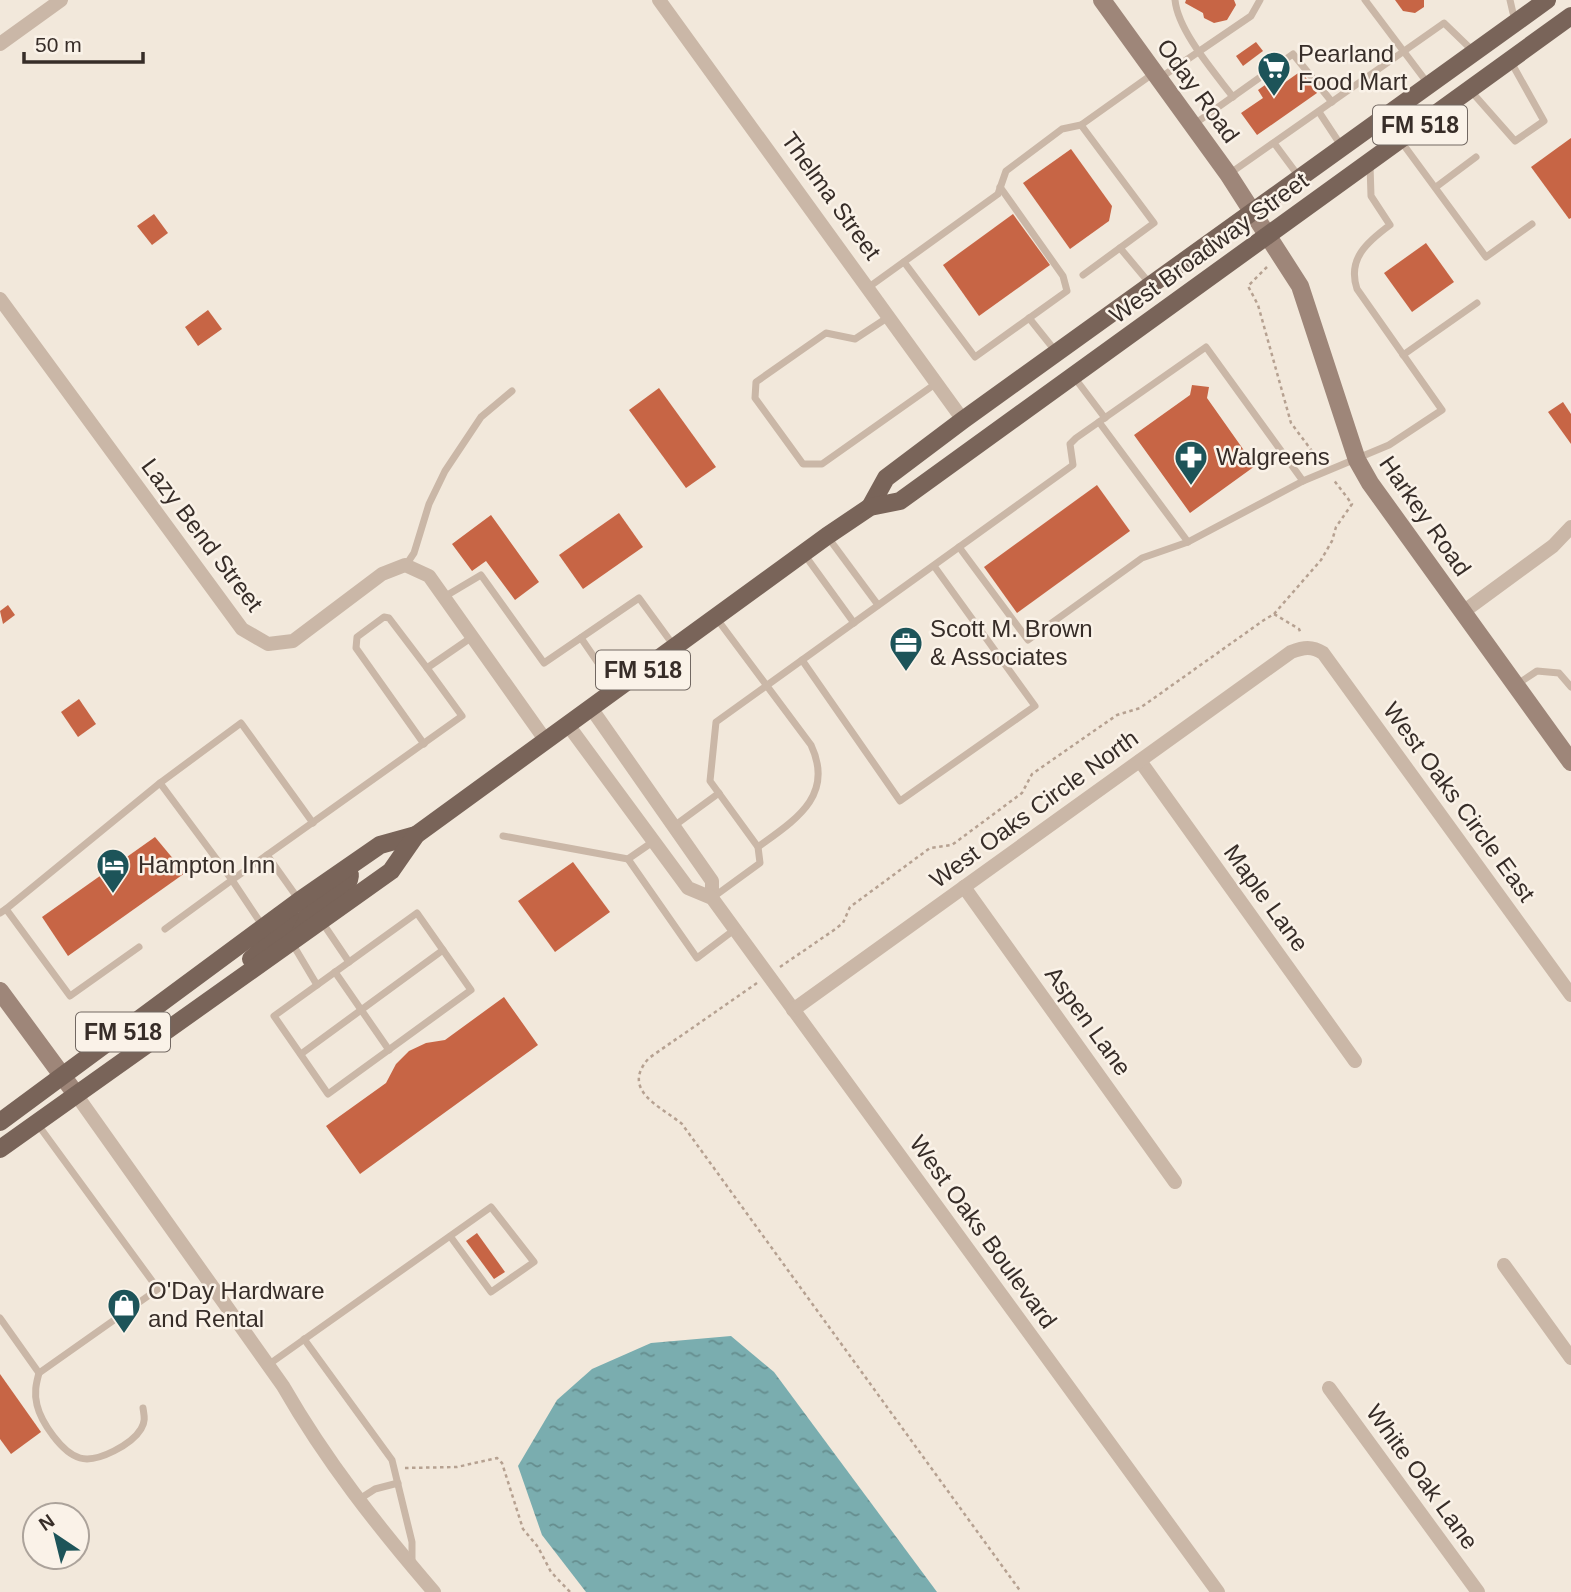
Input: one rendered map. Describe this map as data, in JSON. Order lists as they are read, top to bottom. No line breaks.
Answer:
{"streets":{"main road":["FM 518","West Broadway Street"],"street":["Oday Road","Thelma Street","Harkey Road","Lazy Bend Street","West Oaks Circle East","West Oaks Circle North","Maple Lane","Aspen Lane","West Oaks Boulevard","White Oak Lane"]},"crossings":[["Oday Road","West Broadway Street"],["Oday Road","Harkey Road"],["Thelma Street","West Broadway Street"],["West Broadway Street","Harkey Road"],["West Broadway Street","West Oaks Boulevard"],["West Oaks Circle East","West Oaks Circle North"],["West Oaks Circle North","Maple Lane"],["West Oaks Circle North","Aspen Lane"],["West Oaks Circle North","West Oaks Boulevard"]],"places":{"supermarket":["Pearland Food Mart"],"pharmacy":["Walgreens"],"office":["Scott M. Brown & Associates"],"hotel":["Hampton Inn"],"shop":["O'Day Hardware and Rental"]},"scale_bar":"50 m","north":"top left"}
